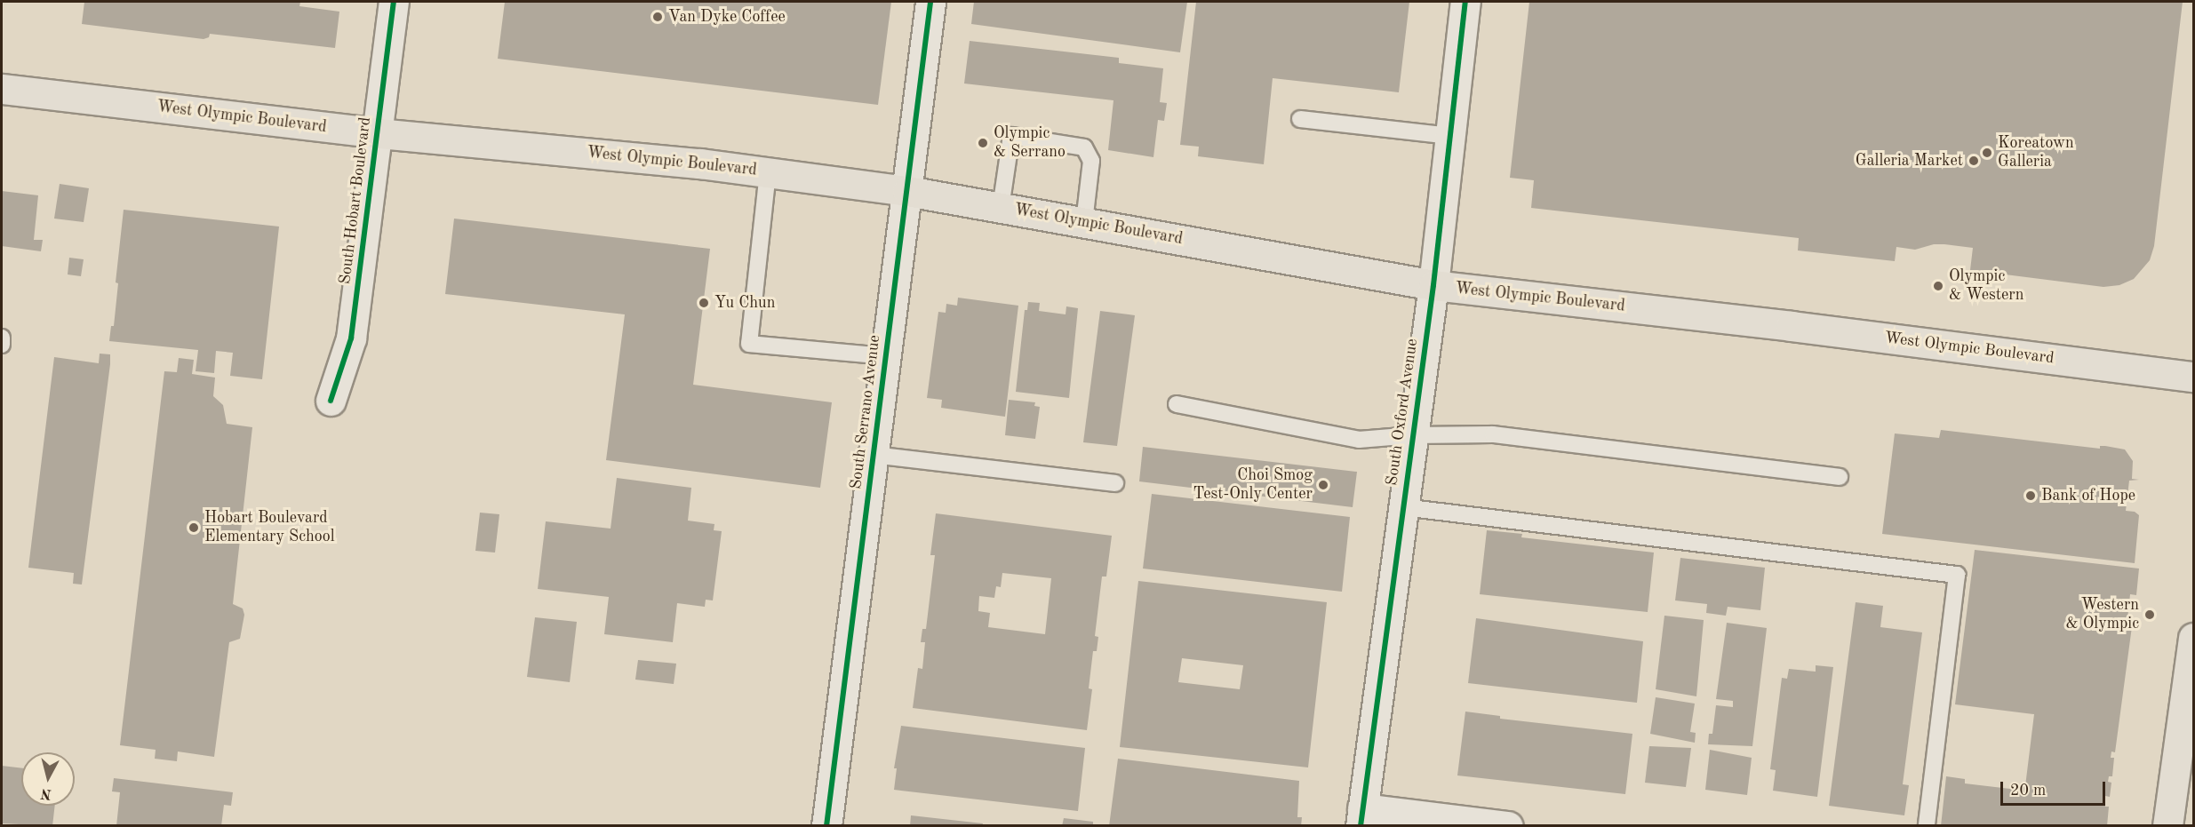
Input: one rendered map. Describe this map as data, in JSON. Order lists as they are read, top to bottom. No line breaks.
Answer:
{"streets":{"main road":["West Olympic Boulevard"],"street":["South Hobart Boulevard","South Serrano Avenue","South Oxford Avenue"]},"crossings":[["West Olympic Boulevard","South Hobart Boulevard"],["West Olympic Boulevard","South Serrano Avenue"],["West Olympic Boulevard","South Oxford Avenue"]],"places":["Van Dyke Coffee","Olympic & Serrano","Koreatown Galleria","Galleria Market","Olympic & Western","Yu Chun","Choi Smog Test-Only Center","Bank of Hope","Hobart Boulevard Elementary School","Western & Olympic"],"scale_bar":"20 m","north":"bottom"}
